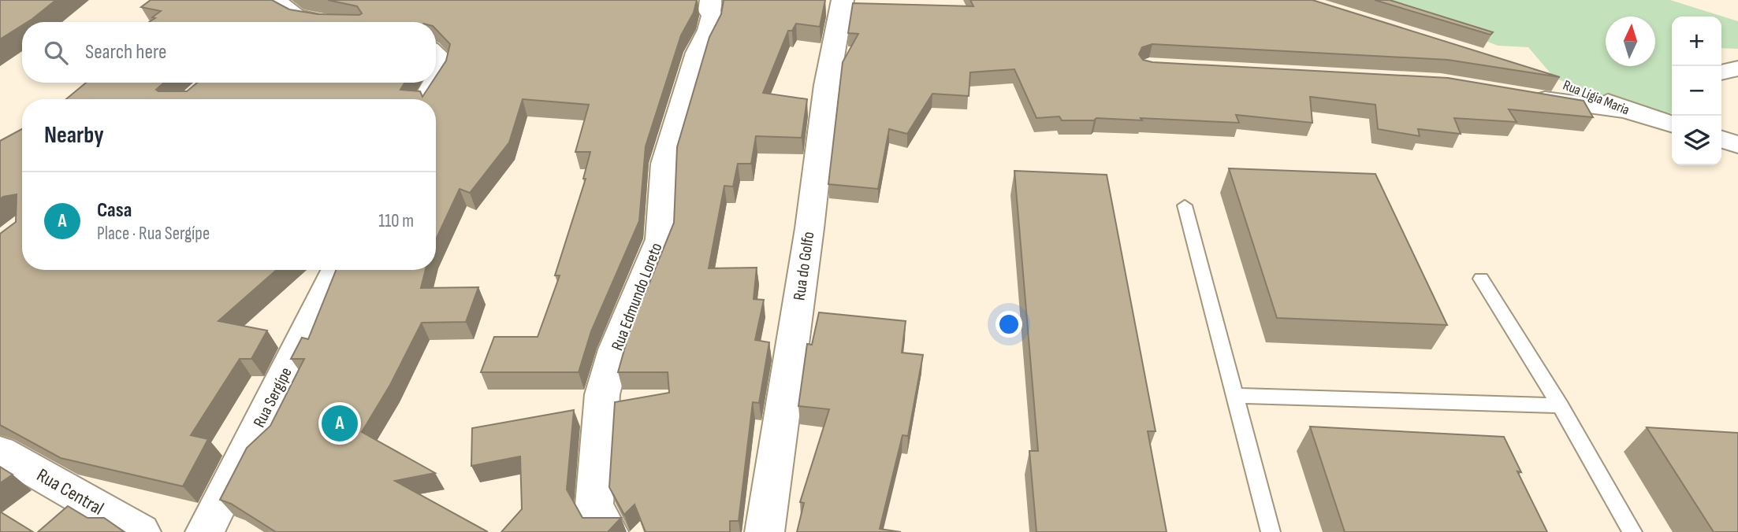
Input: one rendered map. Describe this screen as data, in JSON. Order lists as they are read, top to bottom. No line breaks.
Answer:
{"streets":{"street":["Rua Lígia Maria","Rua do Golfo","Rua Edmundo Loreto","Rua Sergípe","Rua Central"]},"north":"top","page":{"map_buttons":["+","−"],"search":"Search here","heading":"Nearby","list":[{"mark":"A","name":"Casa","note":"Place · Rua Sergípe","value":"110 m"}],"pins":"A"}}
